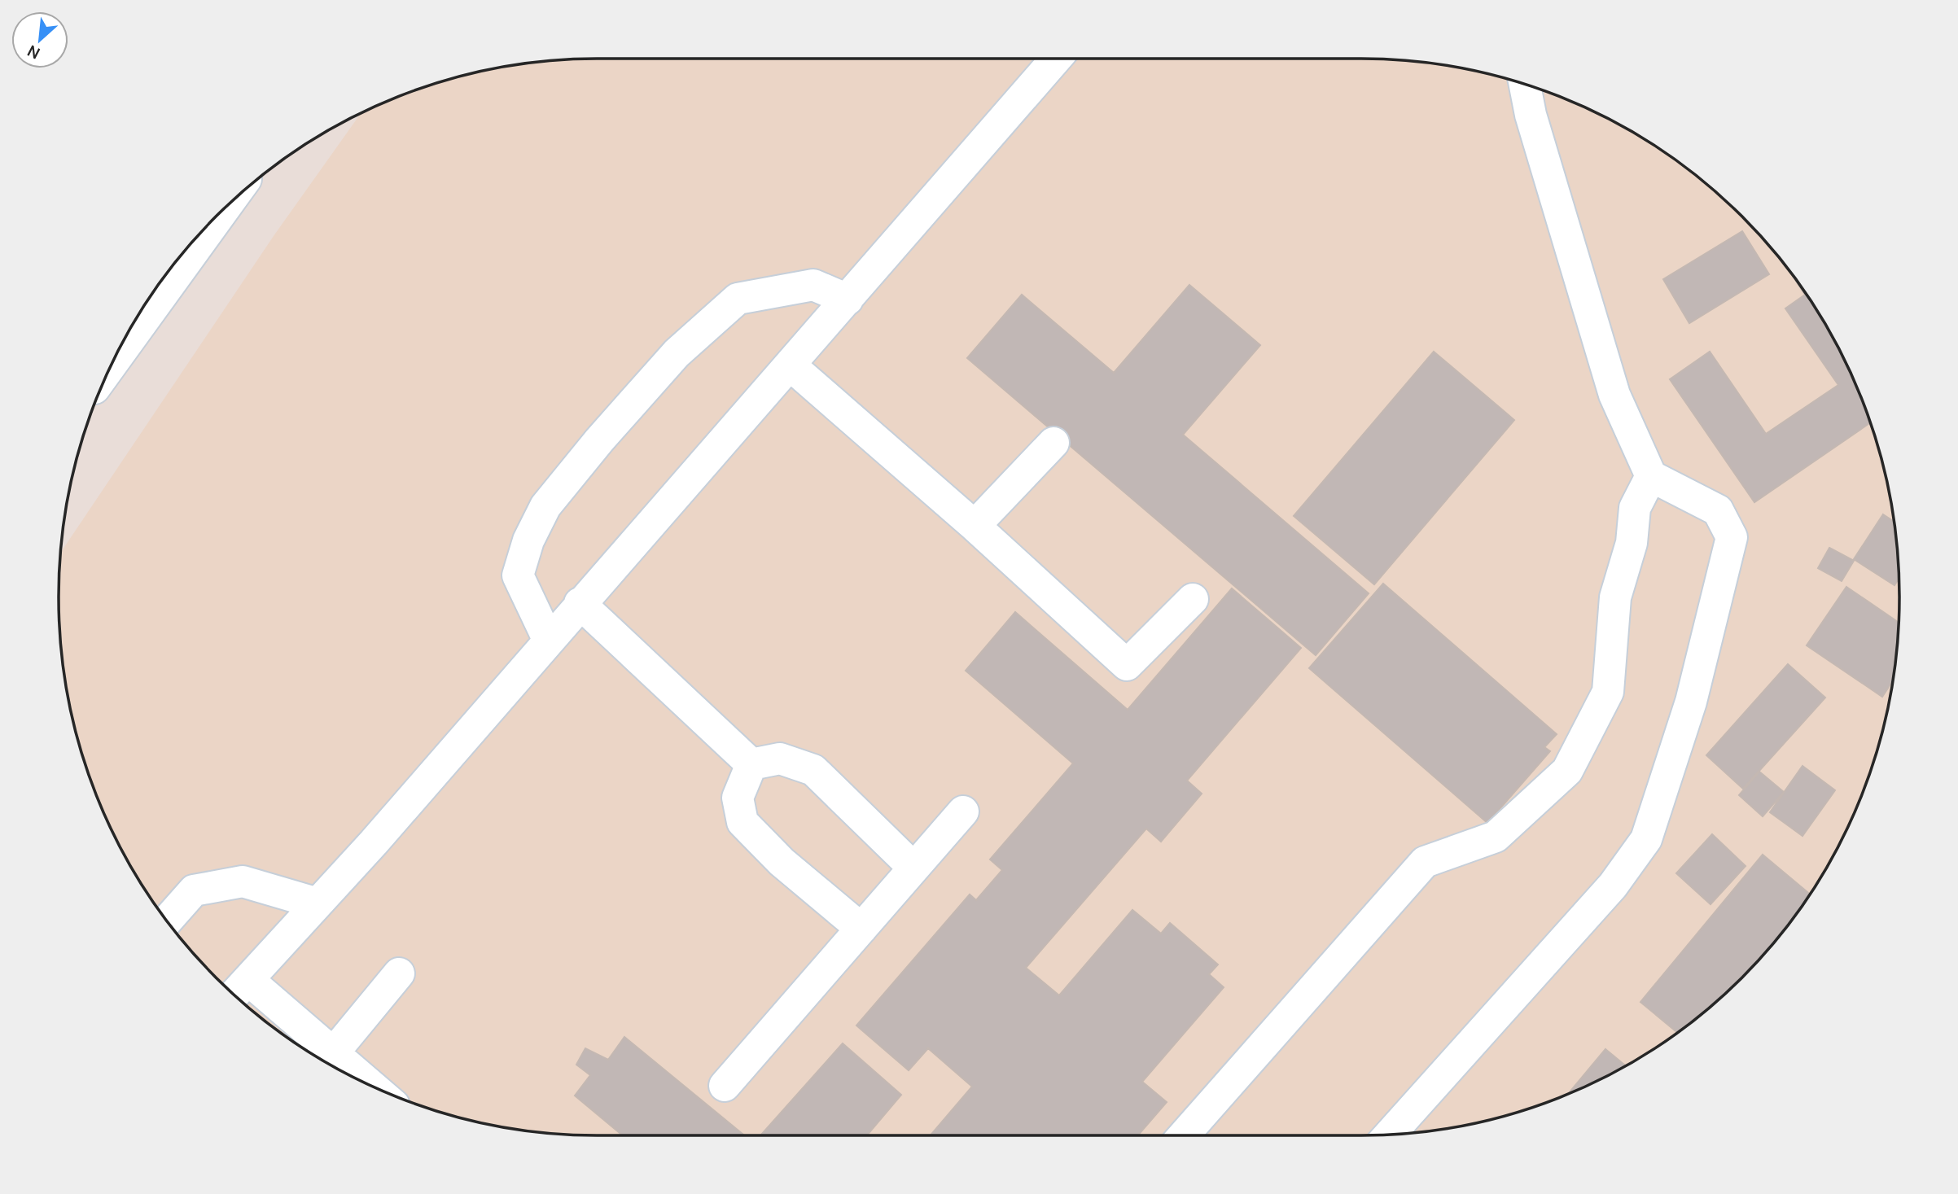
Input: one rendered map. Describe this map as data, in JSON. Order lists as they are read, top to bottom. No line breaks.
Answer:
{"north":"bottom left"}
